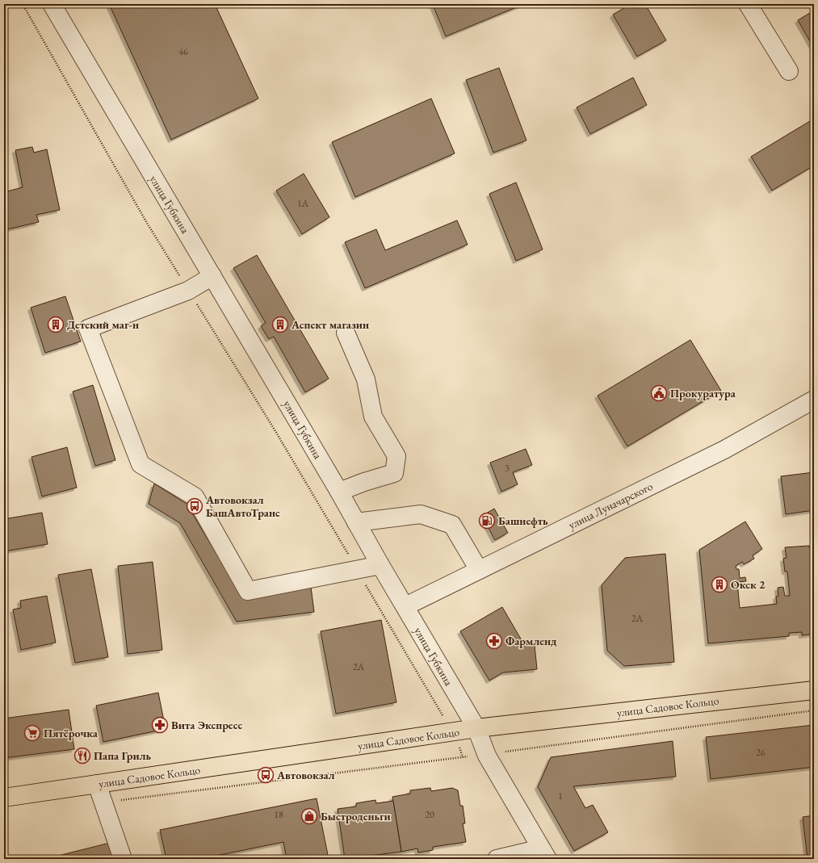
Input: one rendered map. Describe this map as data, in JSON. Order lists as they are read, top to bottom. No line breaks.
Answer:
{"streets":{"main road":["улица Садовое Кольцо"],"street":["улица Губкина","улица Луначарского"]},"crossings":[["улица Губкина","улица Луначарского"],["улица Губкина","улица Садовое Кольцо"]],"places":{"building":["Детский маг-н","Аспект магазин","Окск 2"],"public building":["Прокуратура"],"bus stop":["Автовокзал БашАвтоТранс","Автовокзал"],"fuel station":["Башнефть"],"pharmacy":["Фармленд","Вита Экспресс"],"supermarket":["Пятёрочка"],"restaurant":["Папа Гриль"],"shop":["Быстроденьги"]},"house_numbers":["46","1А","3","2А","2А","26","1","18","20"]}
